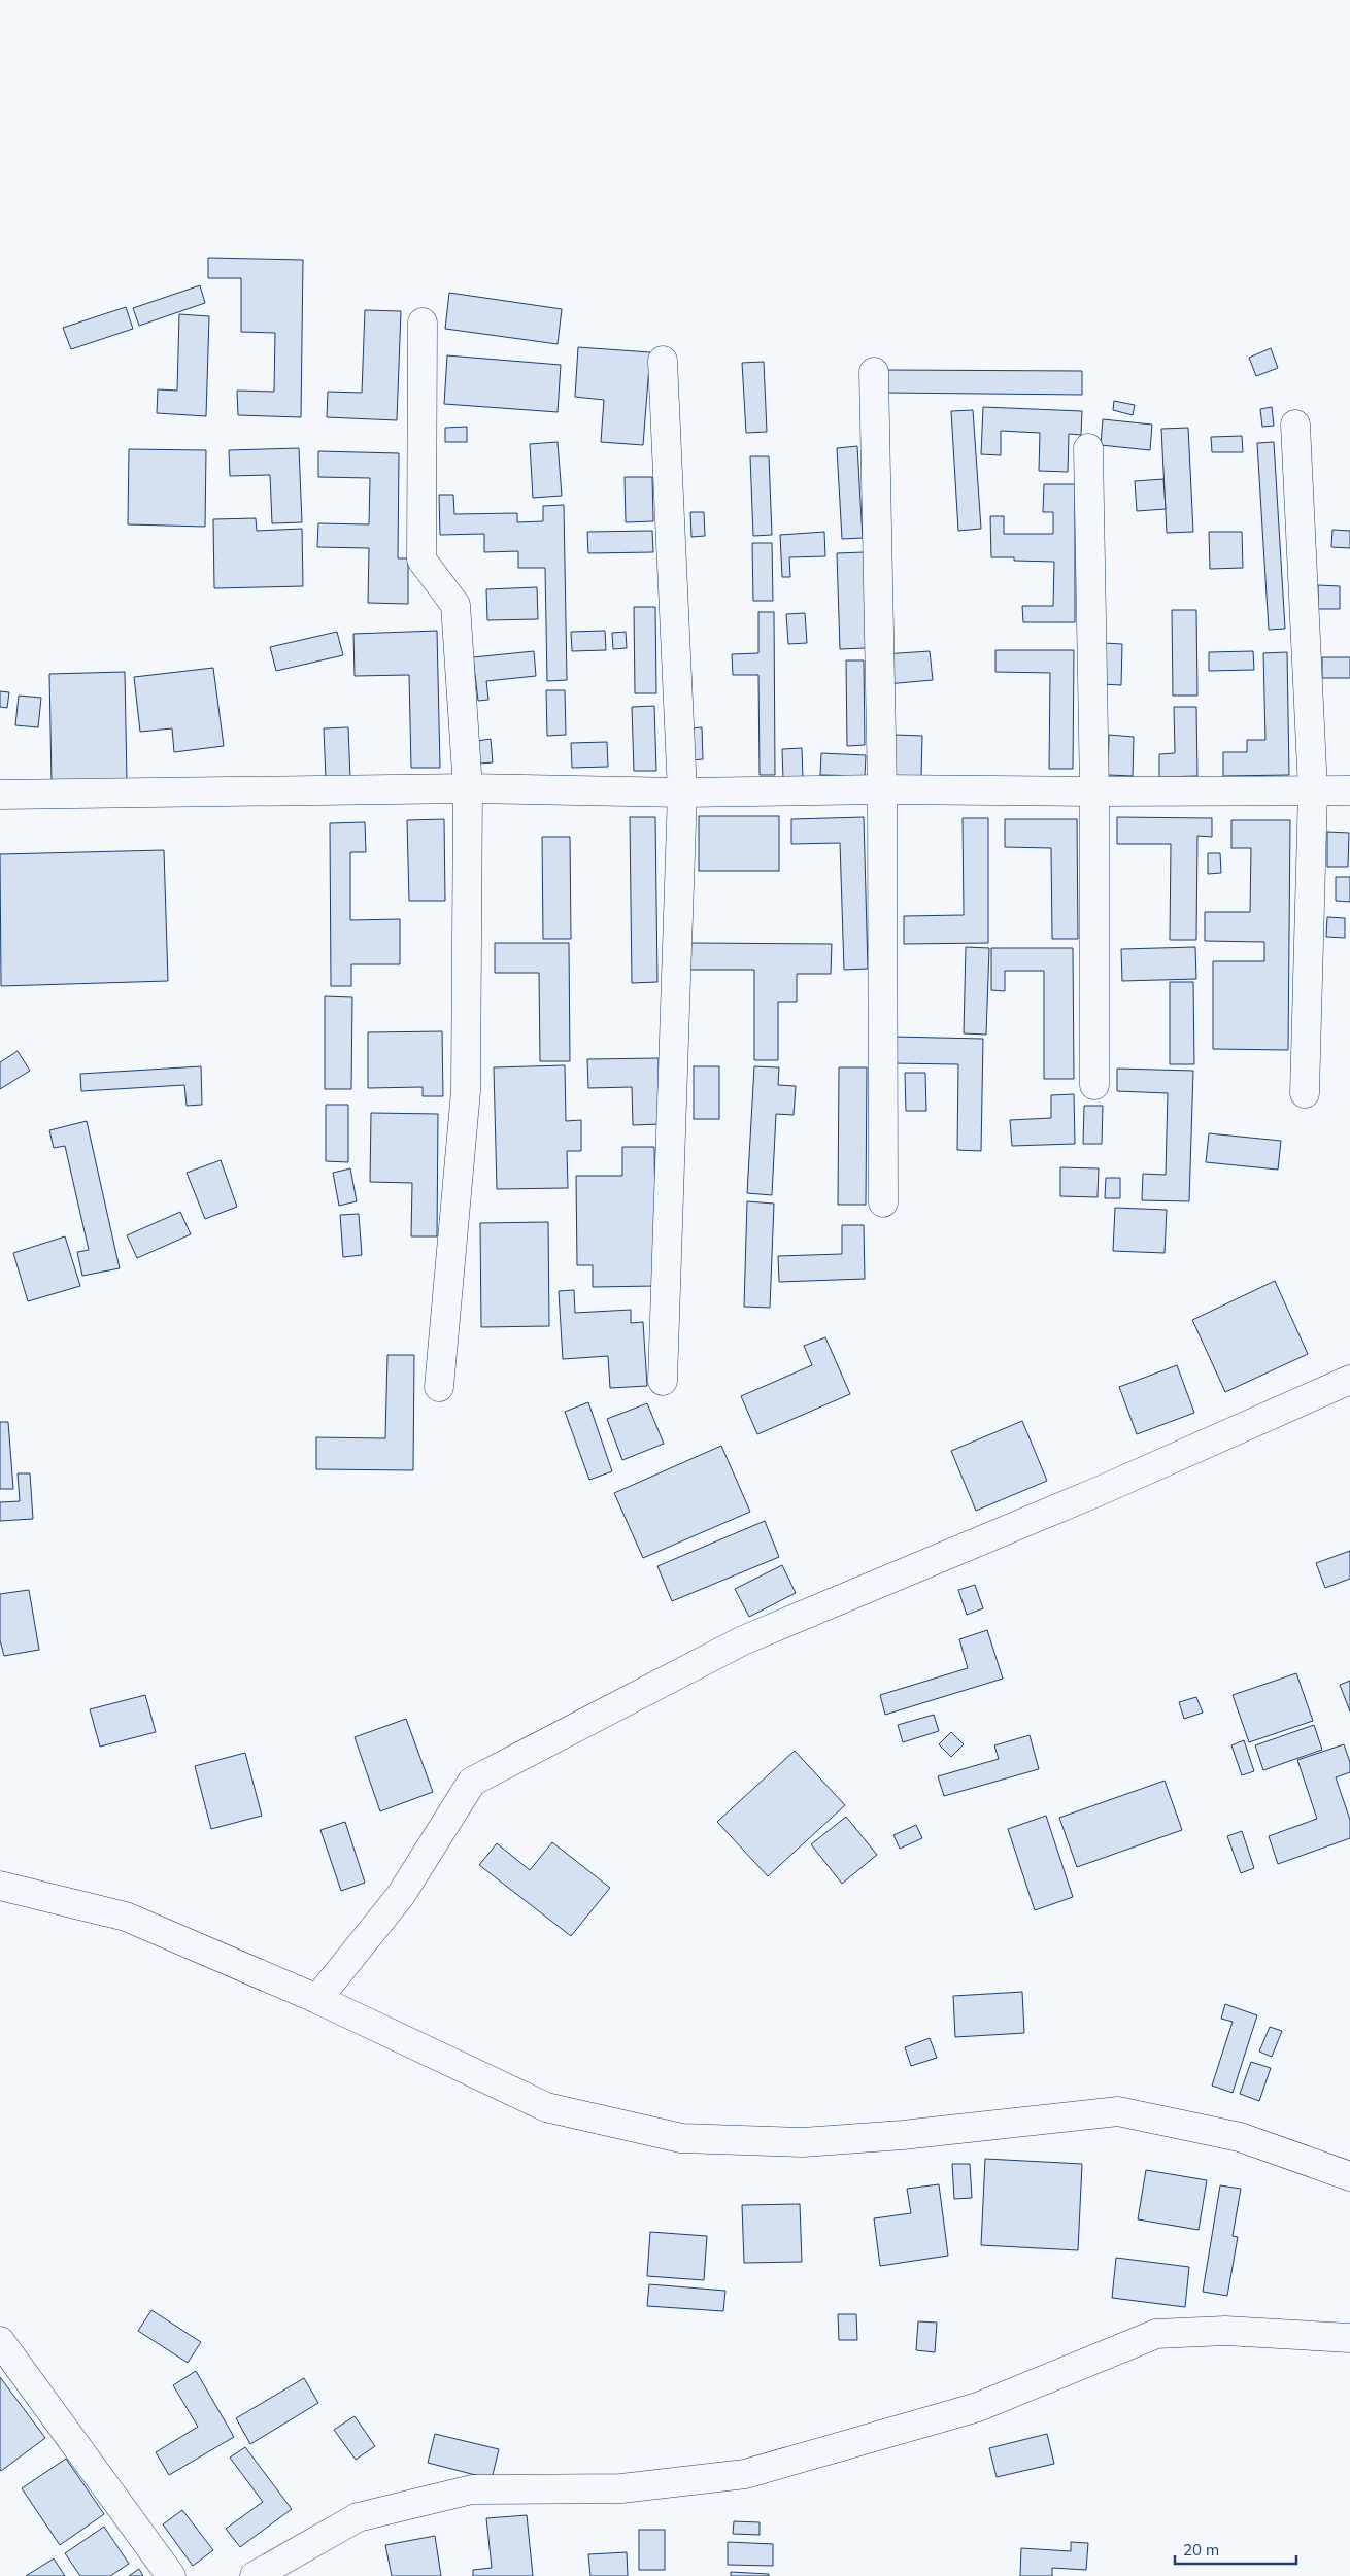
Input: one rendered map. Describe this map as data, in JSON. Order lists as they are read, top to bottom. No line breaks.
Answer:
{"scale_bar":"20 m"}
